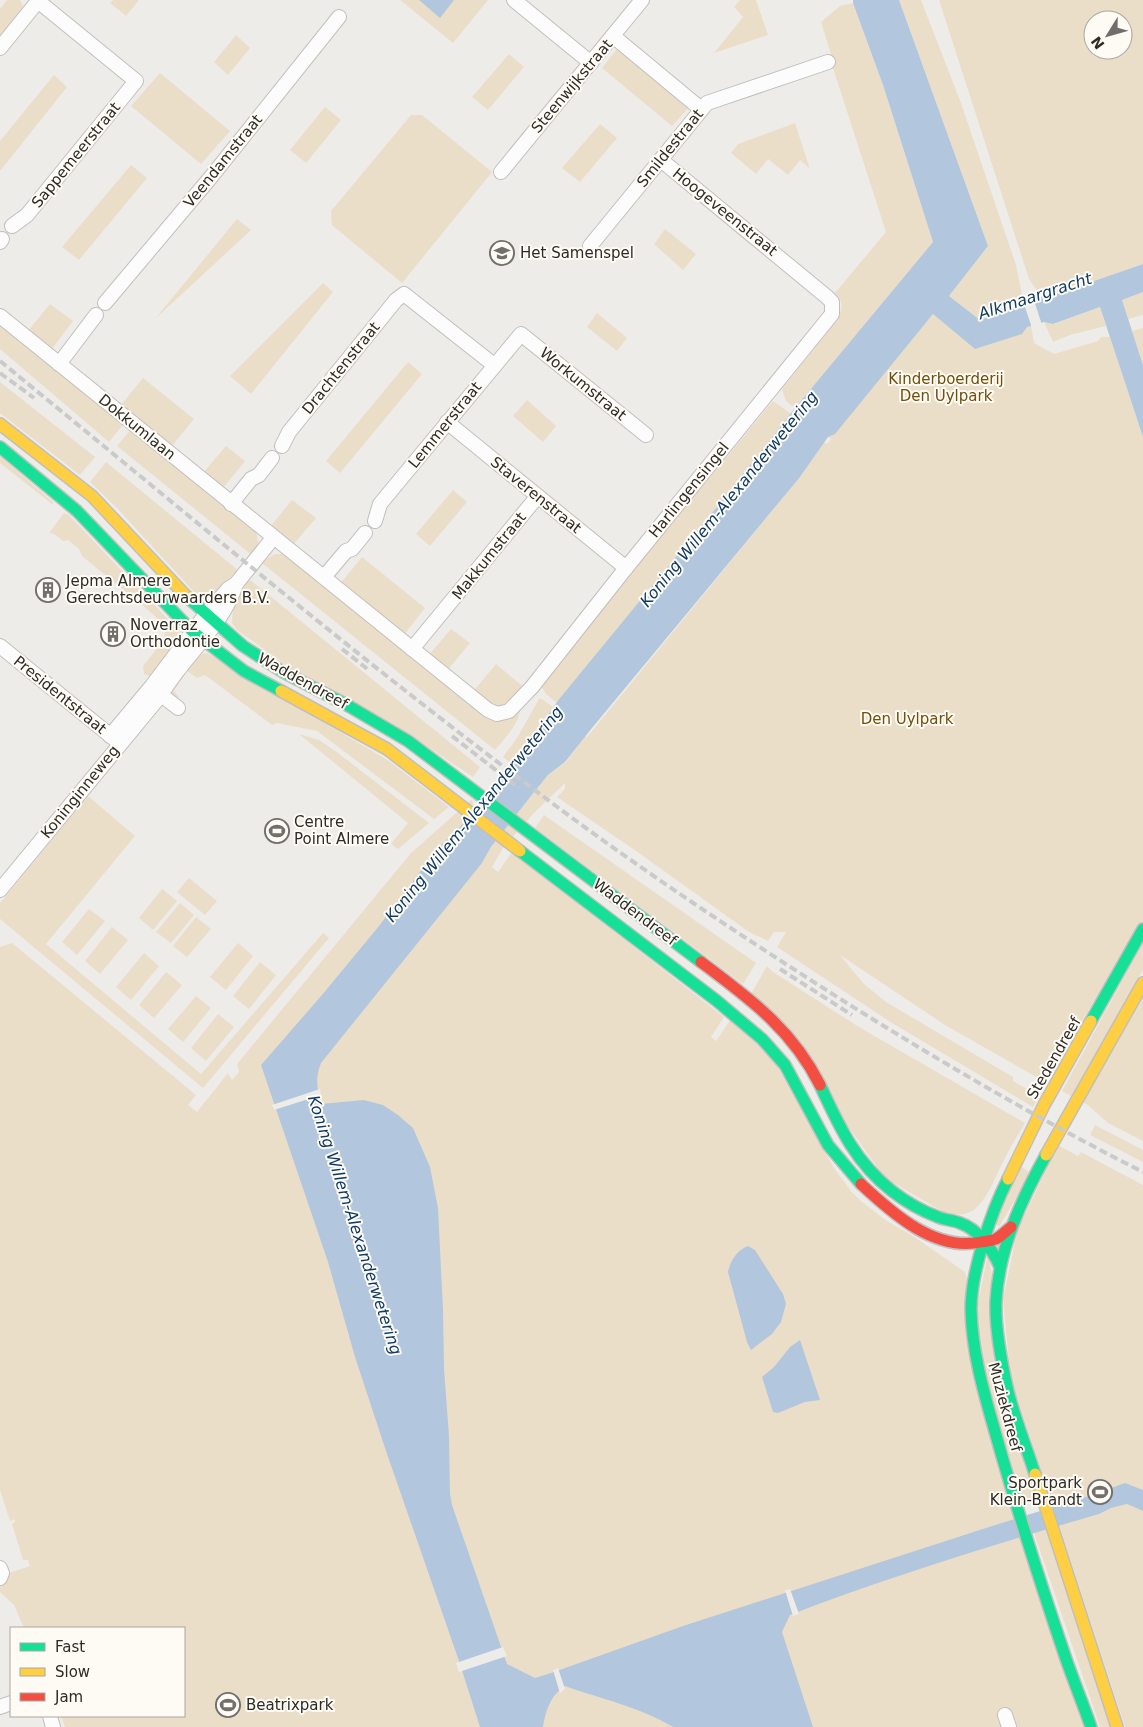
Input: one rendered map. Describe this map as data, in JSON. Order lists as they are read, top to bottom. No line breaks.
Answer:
{"streets":{"main road":["Waddendreef","Stedendreef","Muziekdreef"],"street":["Steenwijkstraat","Smildestraat","Sappemeerstraat","Veendamstraat","Hoogeveenstraat","Drachtenstraat","Workumstraat","Lemmerstraat","Dokkumlaan","Harlingensingel","Staverenstraat","Makkumstraat","Presidentstraat","Koninginneweg"]},"crossings":[["Smildestraat","Hoogeveenstraat"],["Hoogeveenstraat","Harlingensingel"],["Drachtenstraat","Lemmerstraat"],["Workumstraat","Lemmerstraat"],["Lemmerstraat","Staverenstraat"],["Dokkumlaan","Harlingensingel"],["Dokkumlaan","Makkumstraat"],["Harlingensingel","Staverenstraat"],["Staverenstraat","Makkumstraat"],["Waddendreef","Koninginneweg"],["Waddendreef","Muziekdreef"],["Presidentstraat","Koninginneweg"],["Stedendreef","Muziekdreef"]],"water":["Alkmaargracht","Koning Willem-Alexanderwetering"],"parks":["Kinderboerderij Den Uylpark","Den Uylpark"],"places":{"school or university":["Het Samenspel"],"building":["Jepma Almere Gerechtsdeurwaarders B.V.","Noverraz Orthodontie"],"sports":["Centre Point Almere","Sportpark Klein-Brandt","Beatrixpark"]},"legend":["Fast","Slow","Jam"],"north":"bottom left"}
